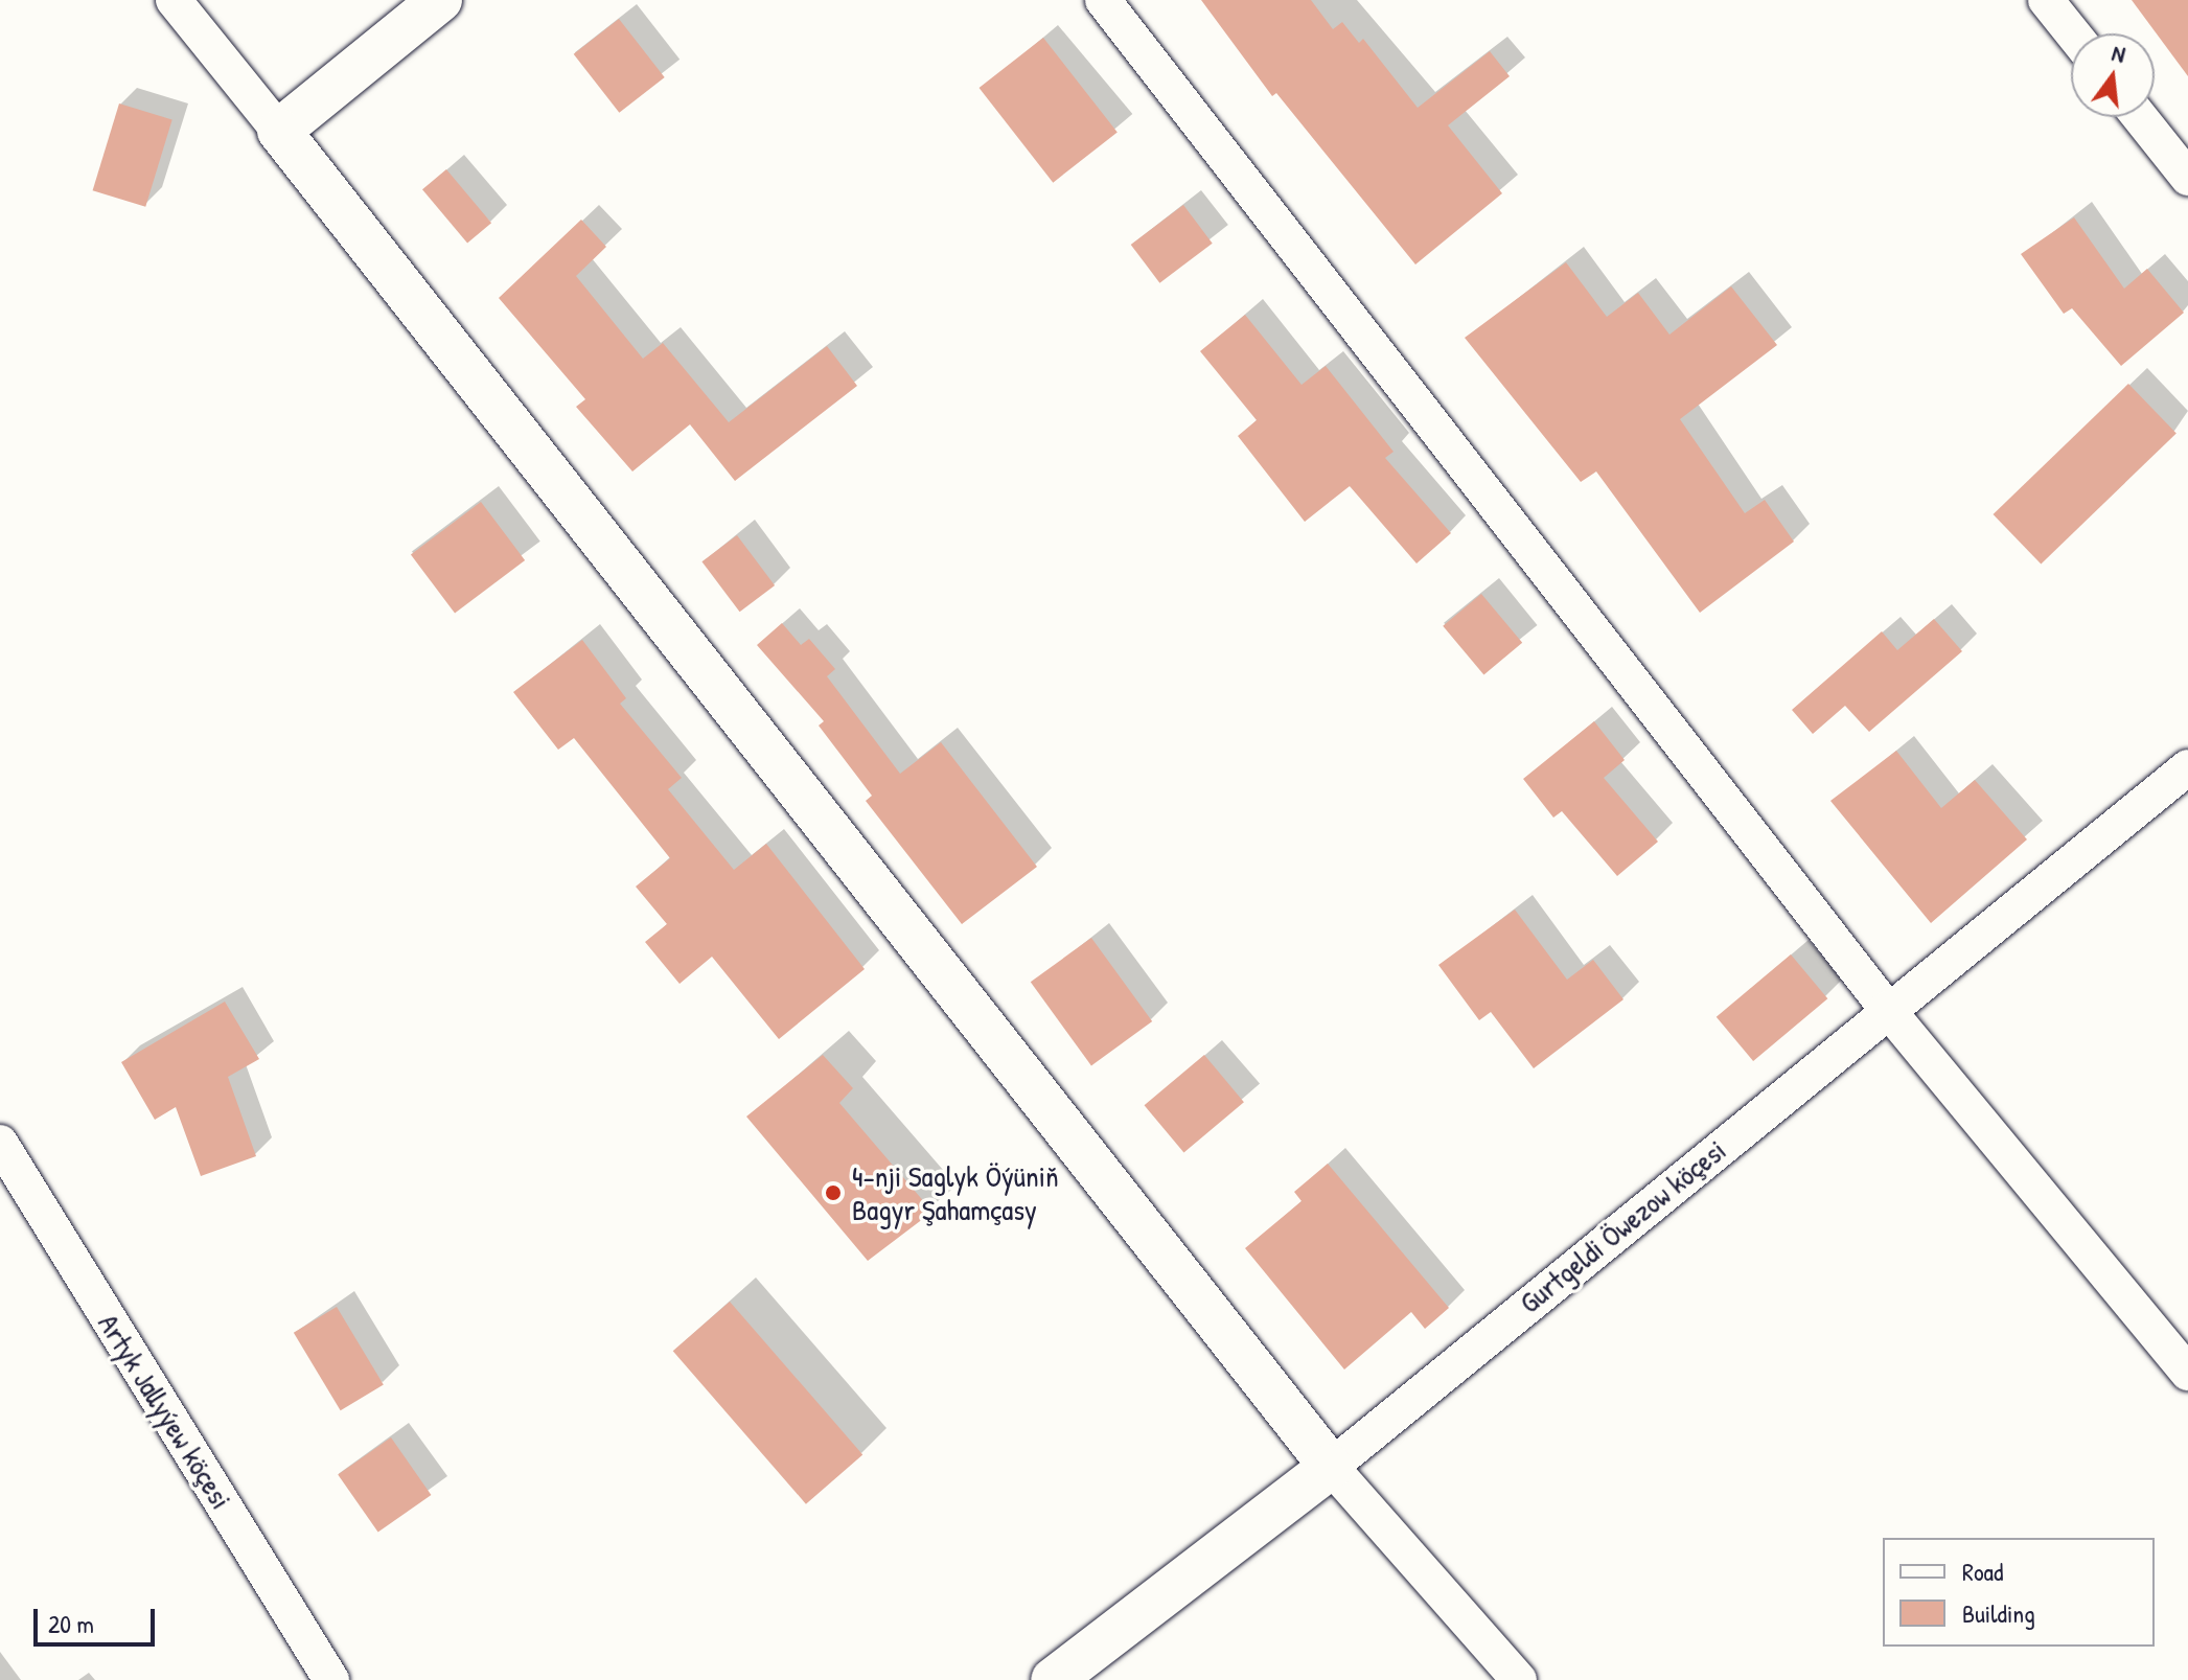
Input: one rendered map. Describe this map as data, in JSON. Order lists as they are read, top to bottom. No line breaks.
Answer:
{"streets":{"street":["Gurtgeldi Öwezow köçesi","Artyk Jallyýew köçesi"]},"places":["4-nji Saglyk Öýüniň Bagyr Şahamçasy"],"legend":["Road","Building"],"scale_bar":"20 m","north":"top"}
